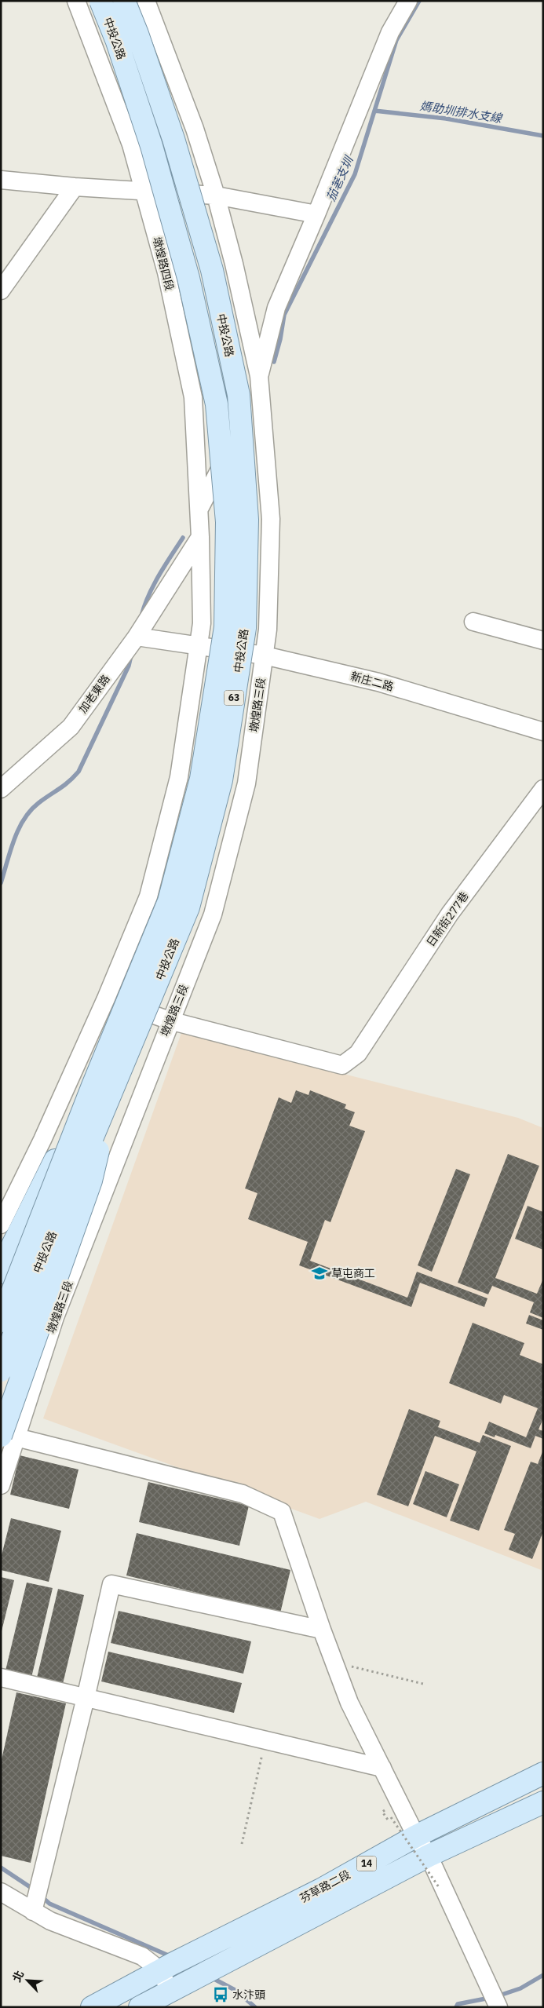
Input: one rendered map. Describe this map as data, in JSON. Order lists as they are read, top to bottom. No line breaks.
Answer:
{"streets":{"main road":["中投公路","63","14","芬草路二段"],"street":["墩煌路四段","新庄二路","加老東路","墩煌路三段","日新街277巷"]},"crossings":[["墩煌路四段","加老東路"],["新庄二路","墩煌路三段"],["墩煌路三段","日新街277巷"],["14","芬草路二段"]],"water":["媽助圳排水支線","茄荖支圳"],"places":{"school or university":["草屯商工"],"bus stop":["水汴頭"]},"north":"top left"}
